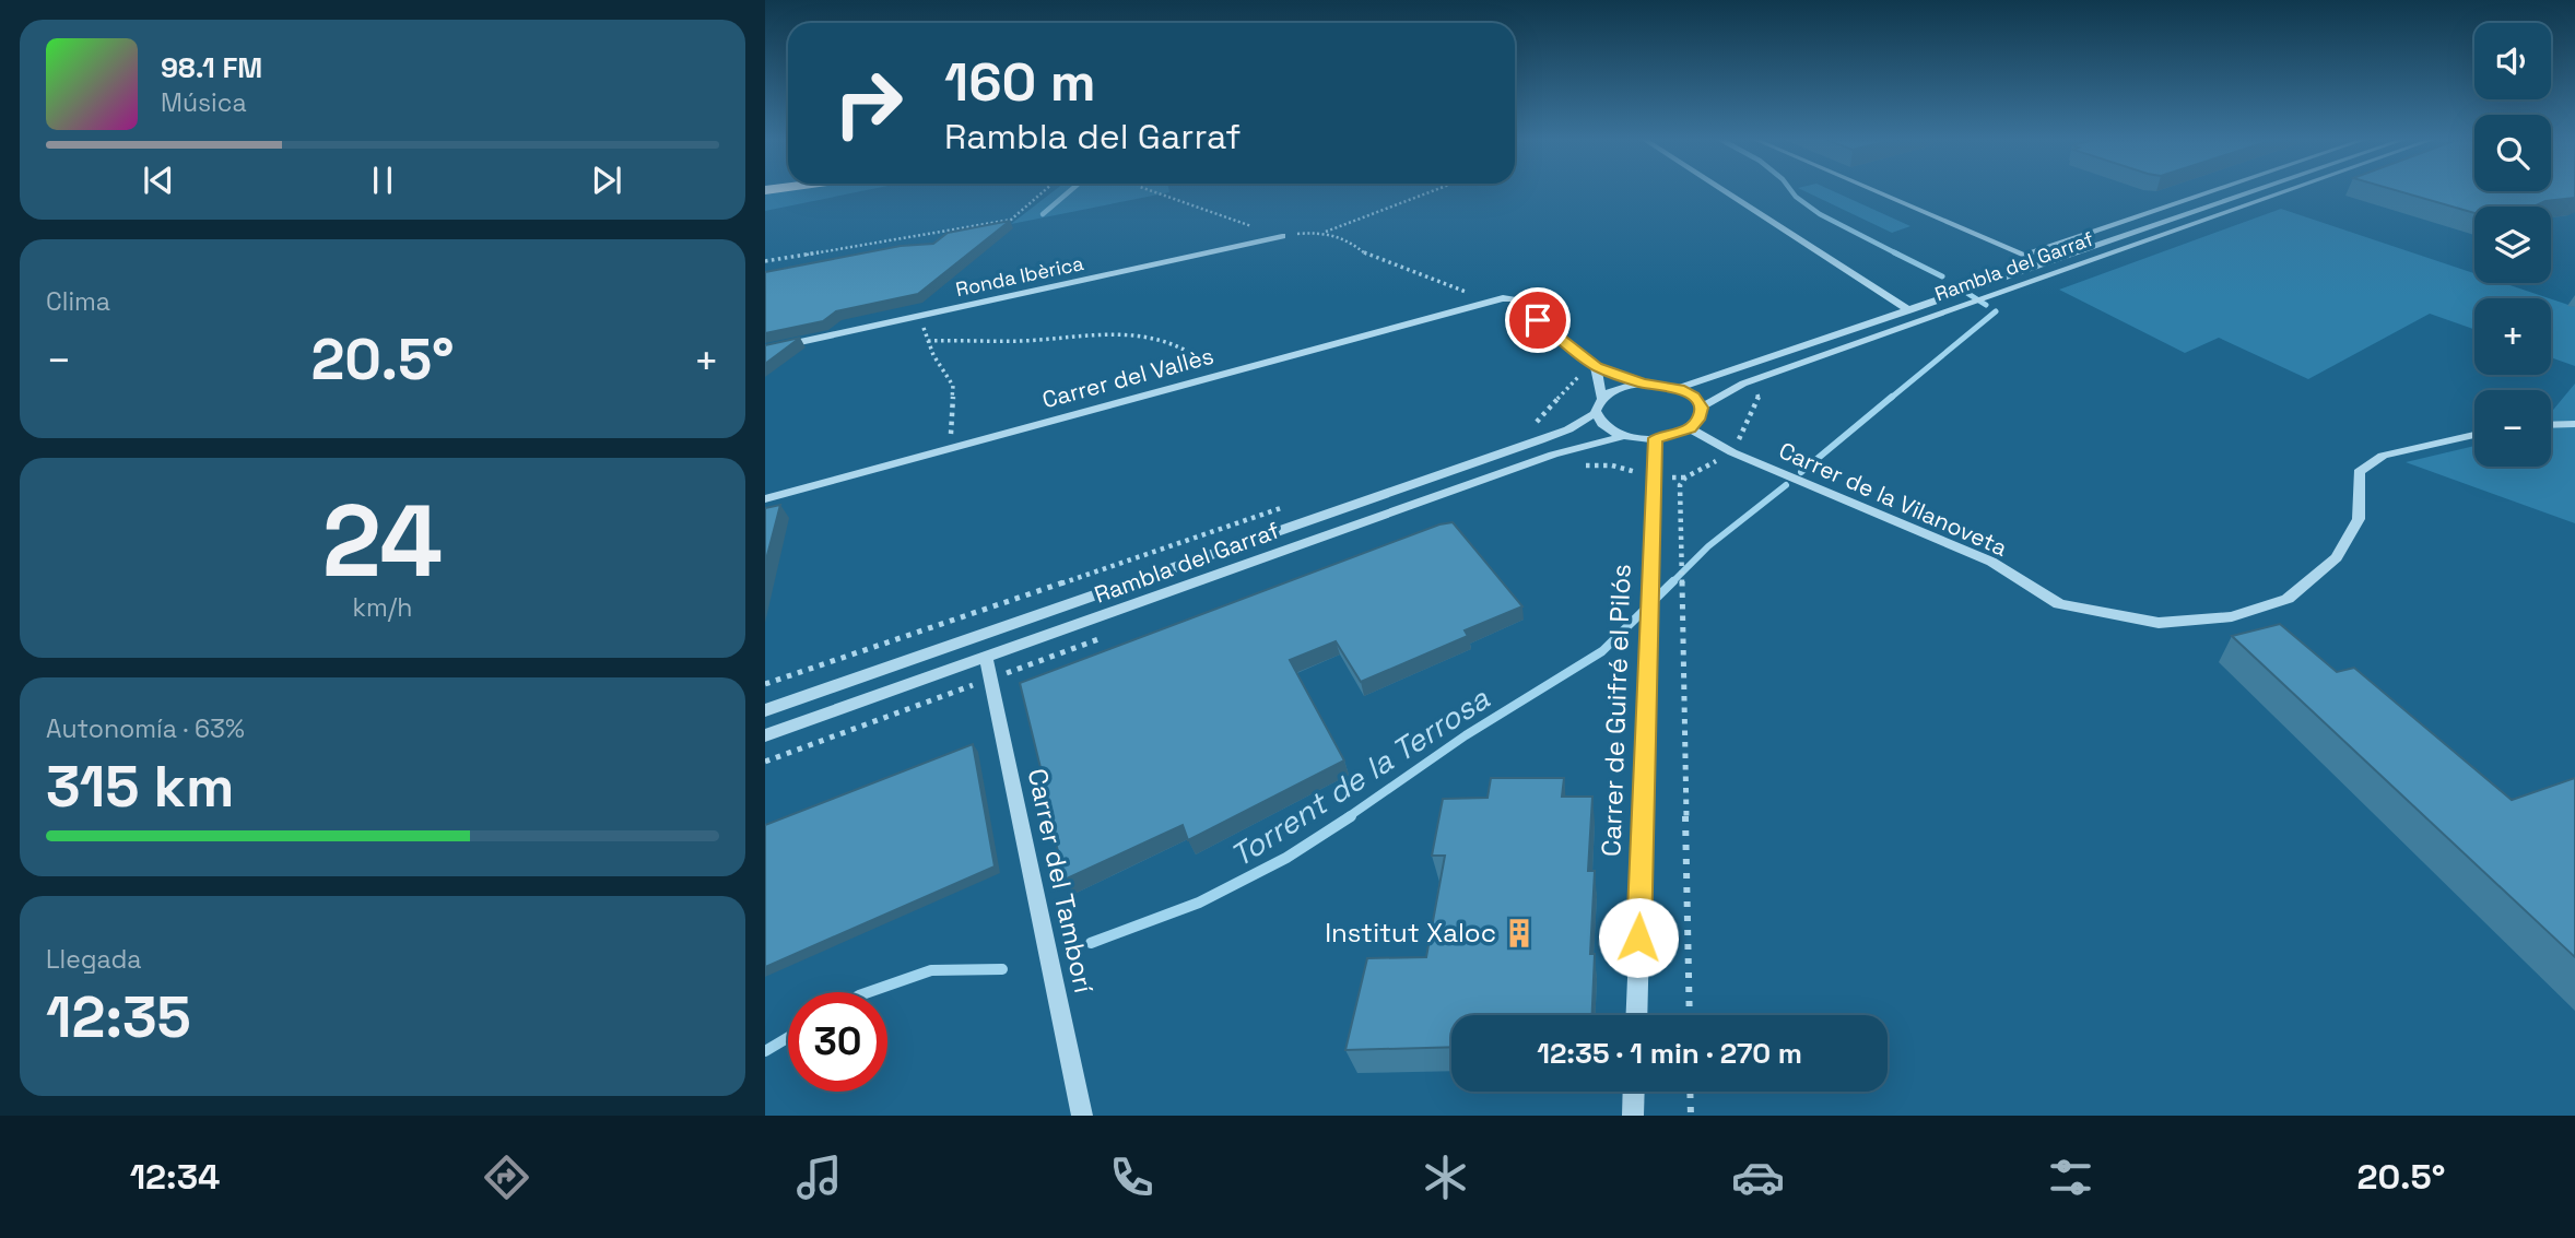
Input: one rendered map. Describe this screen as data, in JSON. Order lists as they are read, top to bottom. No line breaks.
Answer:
{"streets":{"street":["Rambla del Garraf","Ronda Ibèrica","Carrer del Vallès","Carrer de la Vilanoveta","Carrer de Guifré el Pilós","Carrer del Tamborí"]},"crossings":[["Rambla del Garraf","Carrer de la Vilanoveta"],["Rambla del Garraf","Carrer de Guifré el Pilós"],["Rambla del Garraf","Carrer del Tamborí"]],"water":["Torrent de la Terrosa"],"places":{"building":["Institut Xaloc"]},"page":{"map_buttons":["+","−"],"turn":["160 m","Rambla del Garraf"],"song":["98.1 FM","Música"],"tile":["Clima",["24","km/h"],["Autonomía · 63%","315 km"],["Llegada","12:35"]],"heat":["−","20.5°","+"],"limit":"30","trip":"12:35 · 1 min · 270 m","tabs":["12:34","20.5°"]}}
